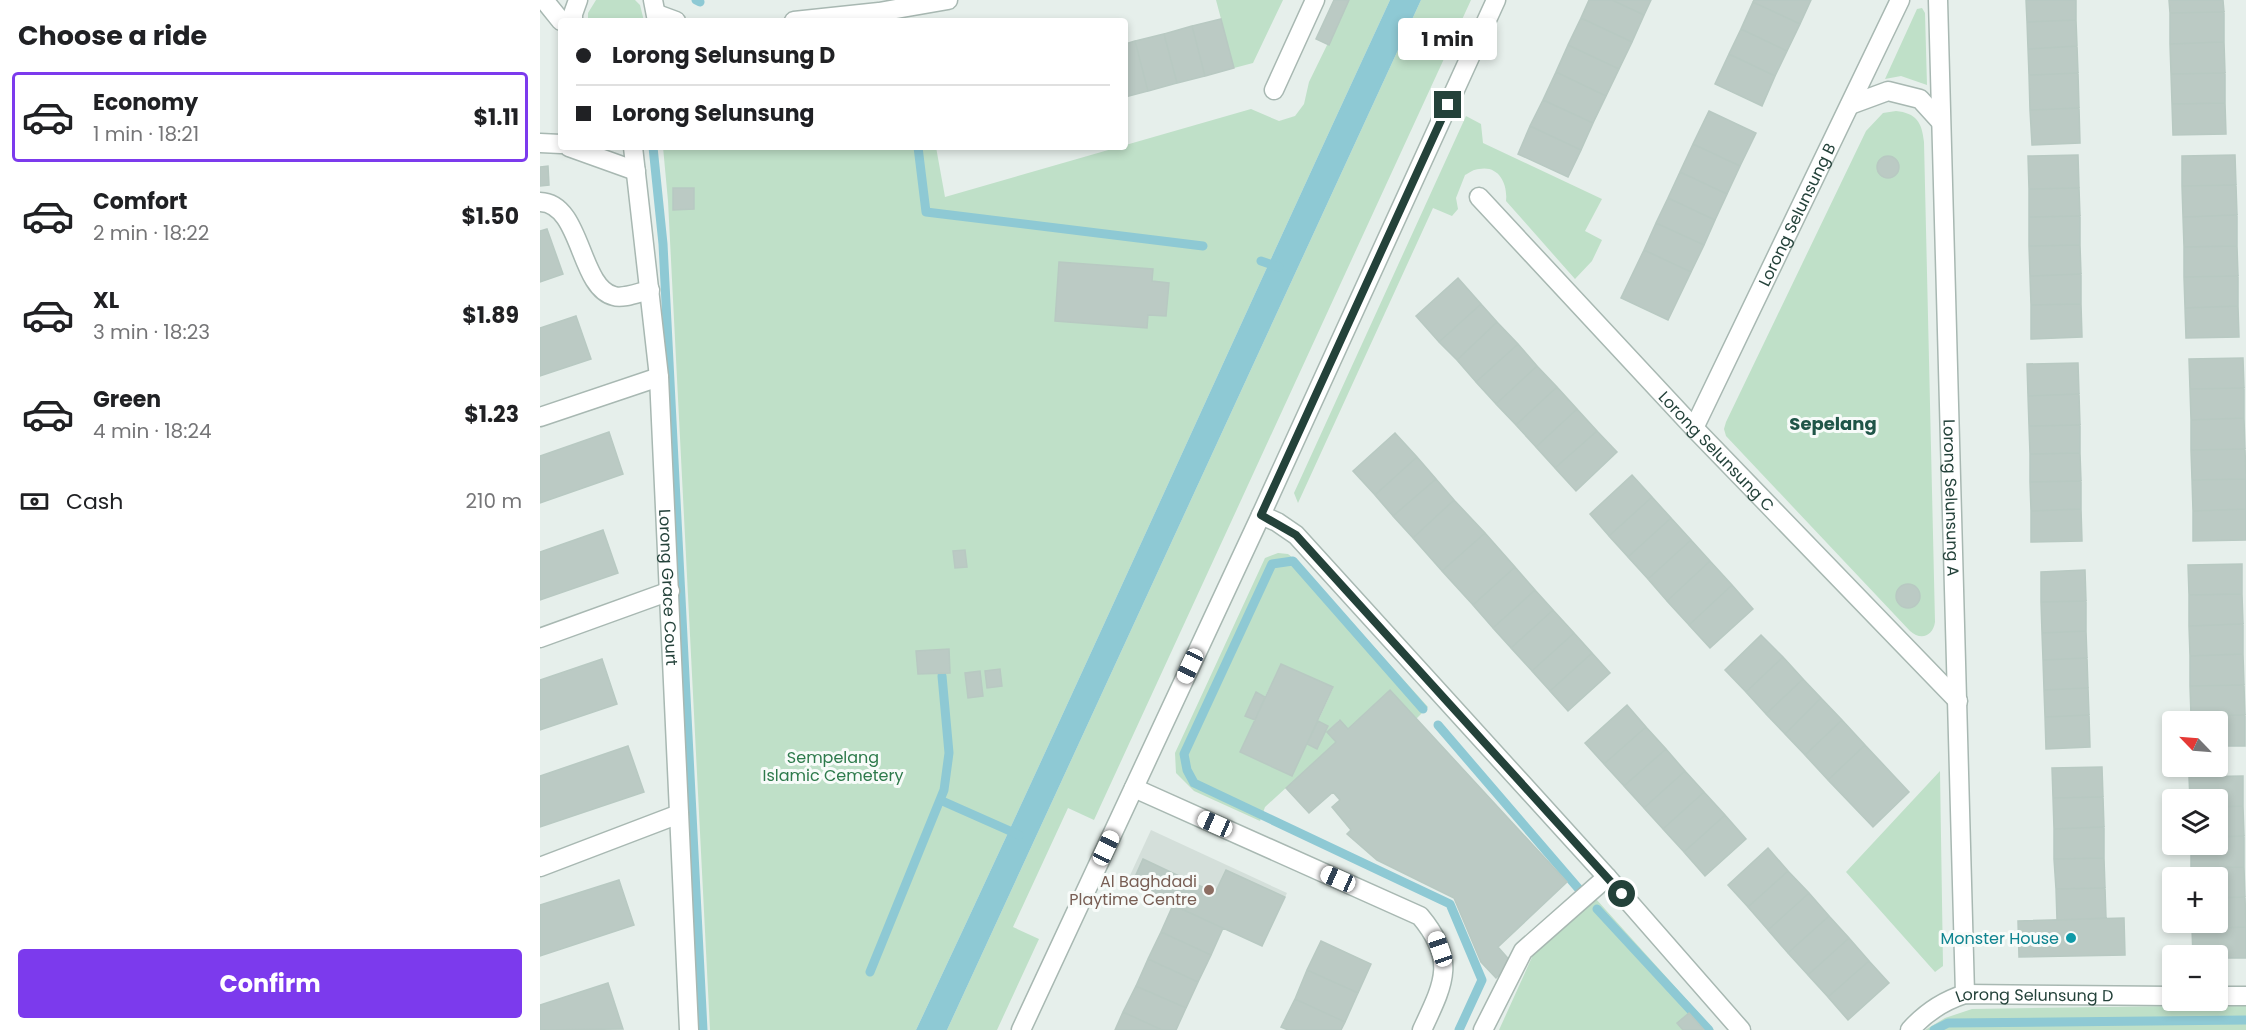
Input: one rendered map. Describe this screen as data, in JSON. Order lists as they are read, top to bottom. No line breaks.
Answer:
{"streets":{"street":["Lorong Selunsung B","Lorong Selunsung C","Lorong Selunsung A","Lorong Grace Court","Lorong Selunsung D"]},"crossings":[["Lorong Selunsung B","Lorong Selunsung C"],["Lorong Selunsung C","Lorong Selunsung A"],["Lorong Selunsung A","Lorong Selunsung D"]],"districts":["Sepelang"],"parks":["Sempelang Islamic Cemetery"],"places":["Al Baghdadi Playtime Centre","Monster House"],"north":"top left","page":{"heading":"Choose a ride","bubble":"1 min","banner":["Lorong Selunsung D","Lorong Selunsung"],"list":[{"name":"Economy","note":"1 min · 18:21","value":"$1.11"},{"name":"Comfort","note":"2 min · 18:22","value":"$1.50"},{"name":"XL","note":"3 min · 18:23","value":"$1.89"},{"name":"Green","note":"4 min · 18:24","value":"$1.23"}],"pay":["Cash","210 m"],"map_buttons":["+","−"],"buttons":"Confirm"}}
